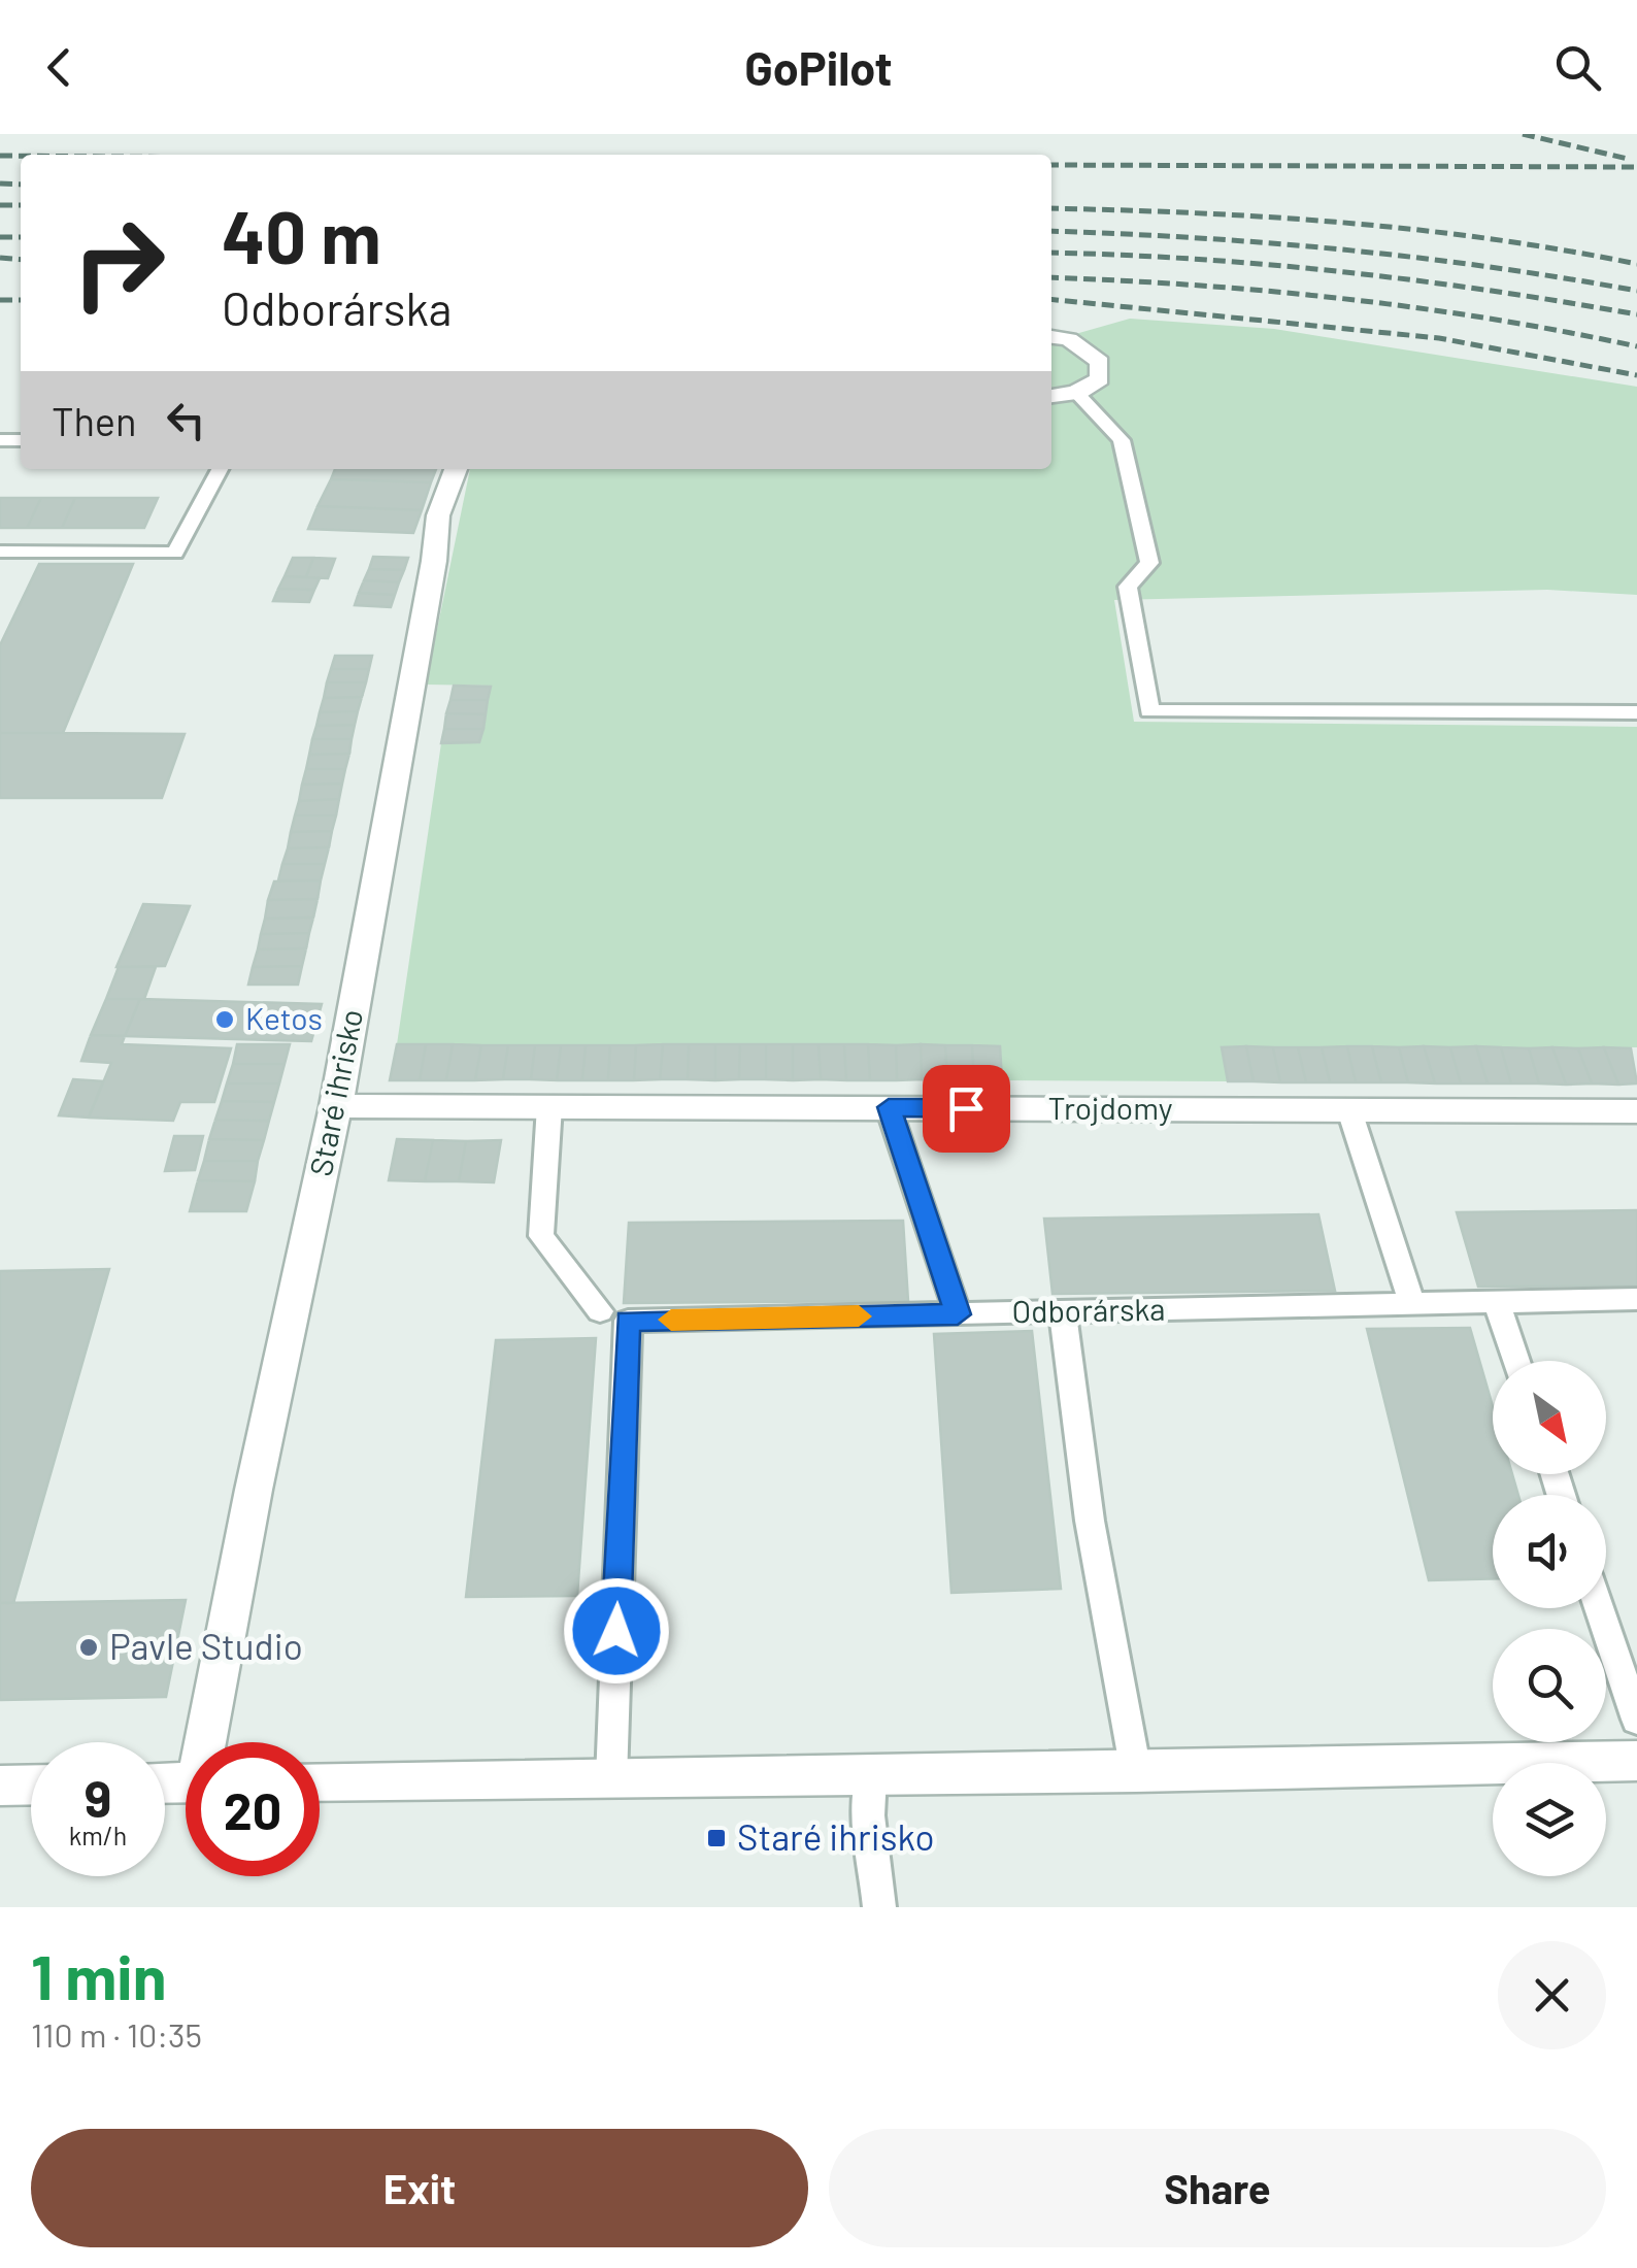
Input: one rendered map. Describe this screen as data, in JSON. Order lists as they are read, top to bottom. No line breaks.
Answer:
{"streets":{"street":["Staré ihrisko","Trojdomy"],"lane":["Odborárska"]},"crossings":[["Staré ihrisko","Trojdomy"]],"places":{"other":["Ketos","Pavle Studio"],"transit":["Staré ihrisko"]},"north":"bottom right","page":{"header":"GoPilot","turn":["40 m","Odborárska"],"then":"Then","speed":"9 km/h","limit":"20","heading":["1 min","110 m · 10:35"],"buttons":["Exit","Share"]}}
